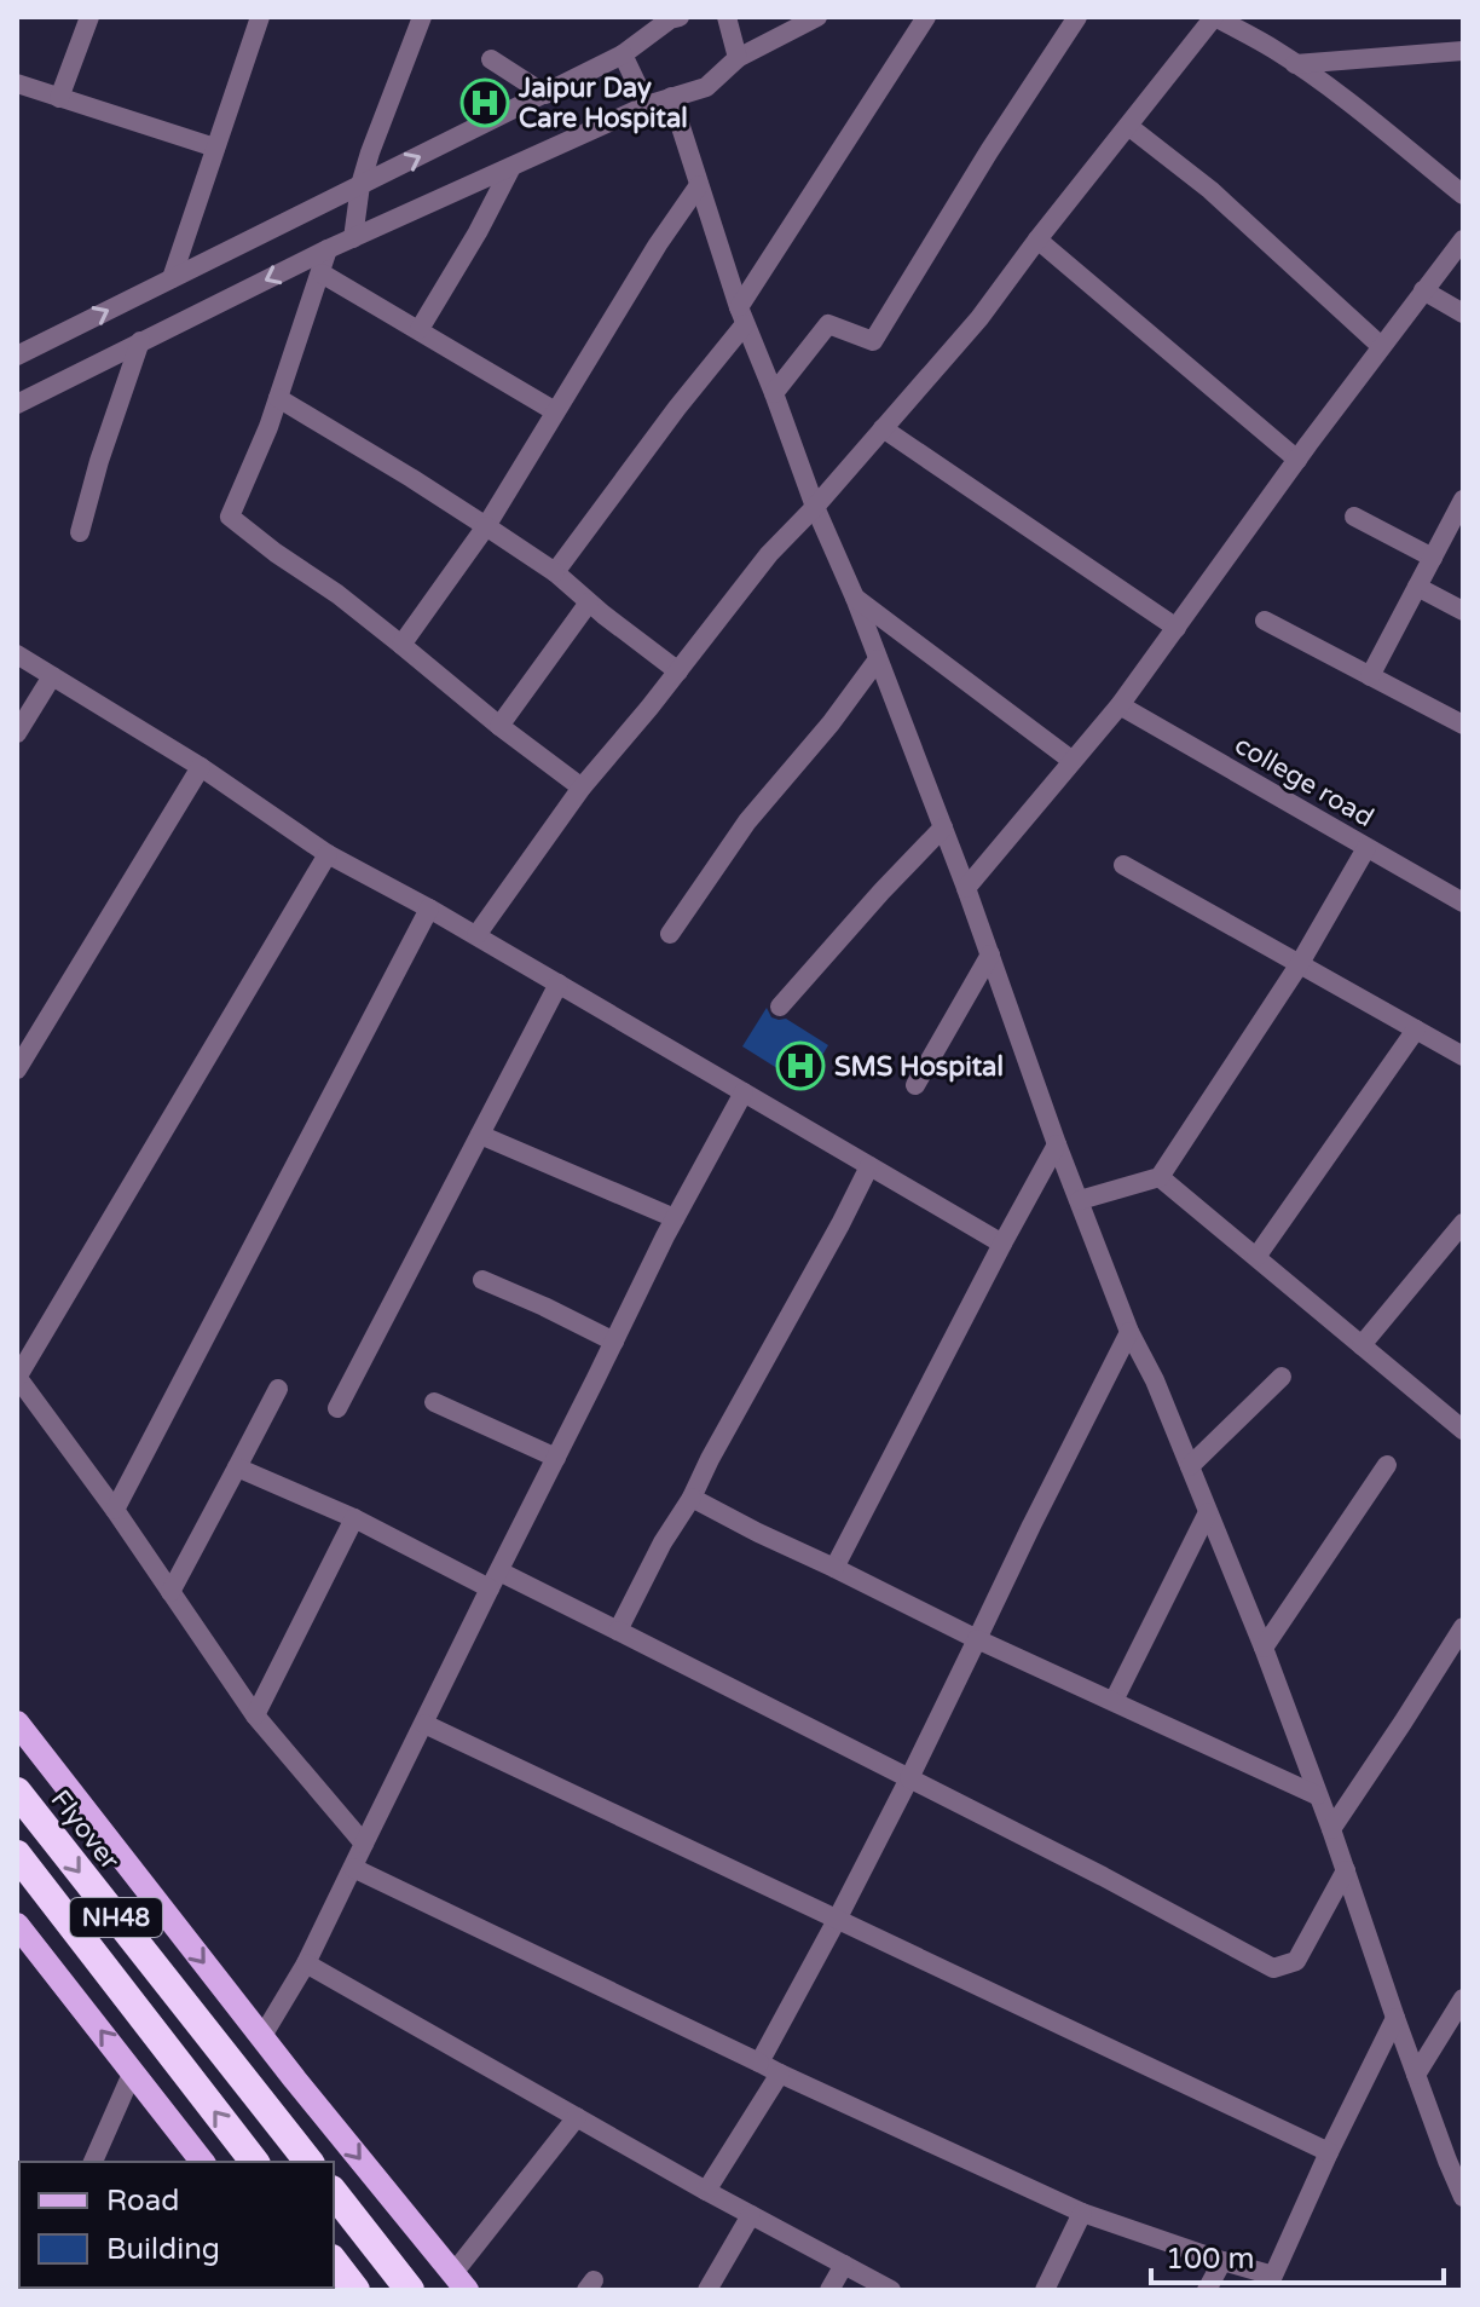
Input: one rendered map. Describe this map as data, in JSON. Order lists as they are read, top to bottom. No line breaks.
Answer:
{"streets":{"highway":["Flyover","NH48"],"street":["college road"]},"places":{"hospital":["Jaipur Day Care Hospital","SMS Hospital"]},"legend":["Road","Building"],"scale_bar":"100 m"}
